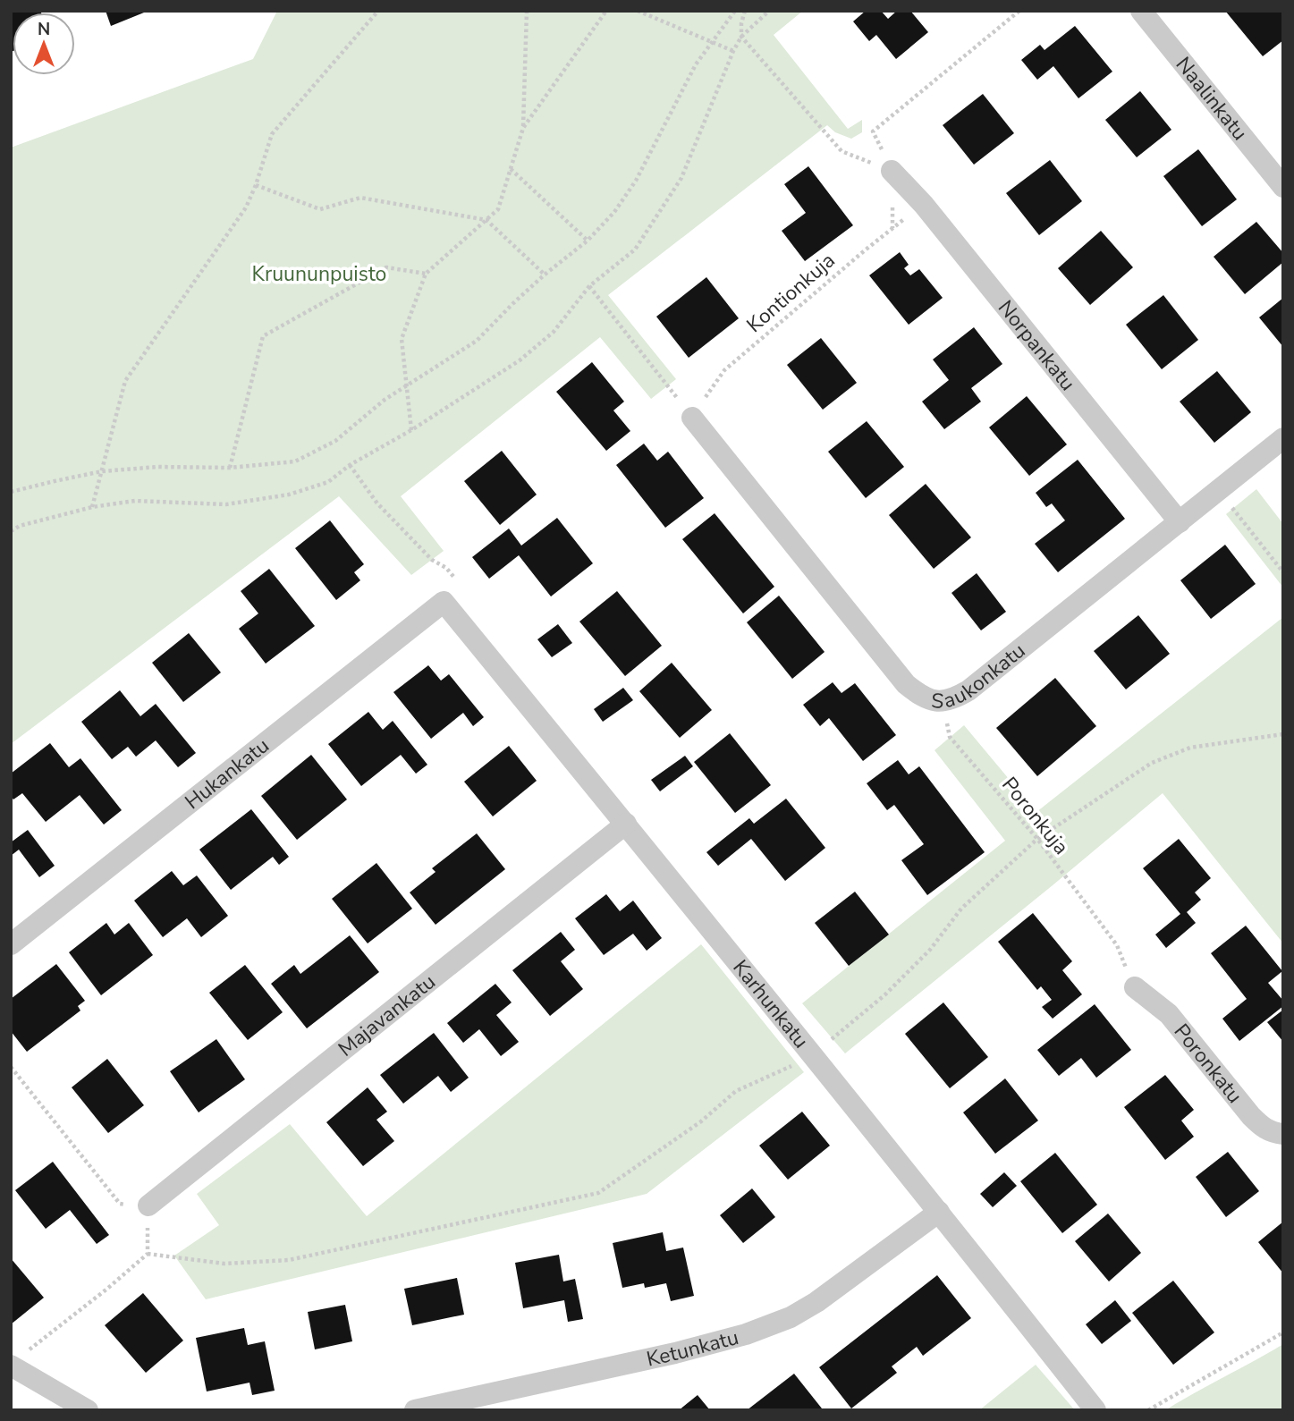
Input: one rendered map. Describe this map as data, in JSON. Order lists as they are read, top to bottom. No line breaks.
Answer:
{"streets":{"street":["Naalinkatu","Norpankatu","Saukonkatu","Hukankatu","Karhunkatu","Majavankatu","Poronkatu","Ketunkatu"],"path":["Kontionkuja","Poronkuja"]},"crossings":[["Kontionkuja","Norpankatu"],["Kontionkuja","Saukonkatu"],["Norpankatu","Saukonkatu"],["Saukonkatu","Poronkuja"],["Hukankatu","Karhunkatu"],["Karhunkatu","Majavankatu"],["Karhunkatu","Ketunkatu"]],"parks":["Kruununpuisto"],"north":"top"}
